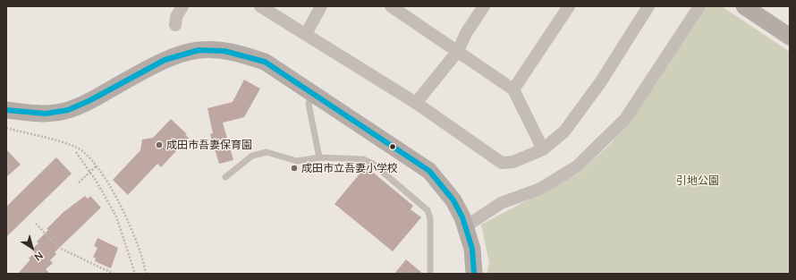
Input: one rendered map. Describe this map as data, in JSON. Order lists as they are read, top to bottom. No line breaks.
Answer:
{"parks":["引地公園"],"places":["成田市吾妻保育園","成田市立吾妻小学校"],"north":"bottom right"}
